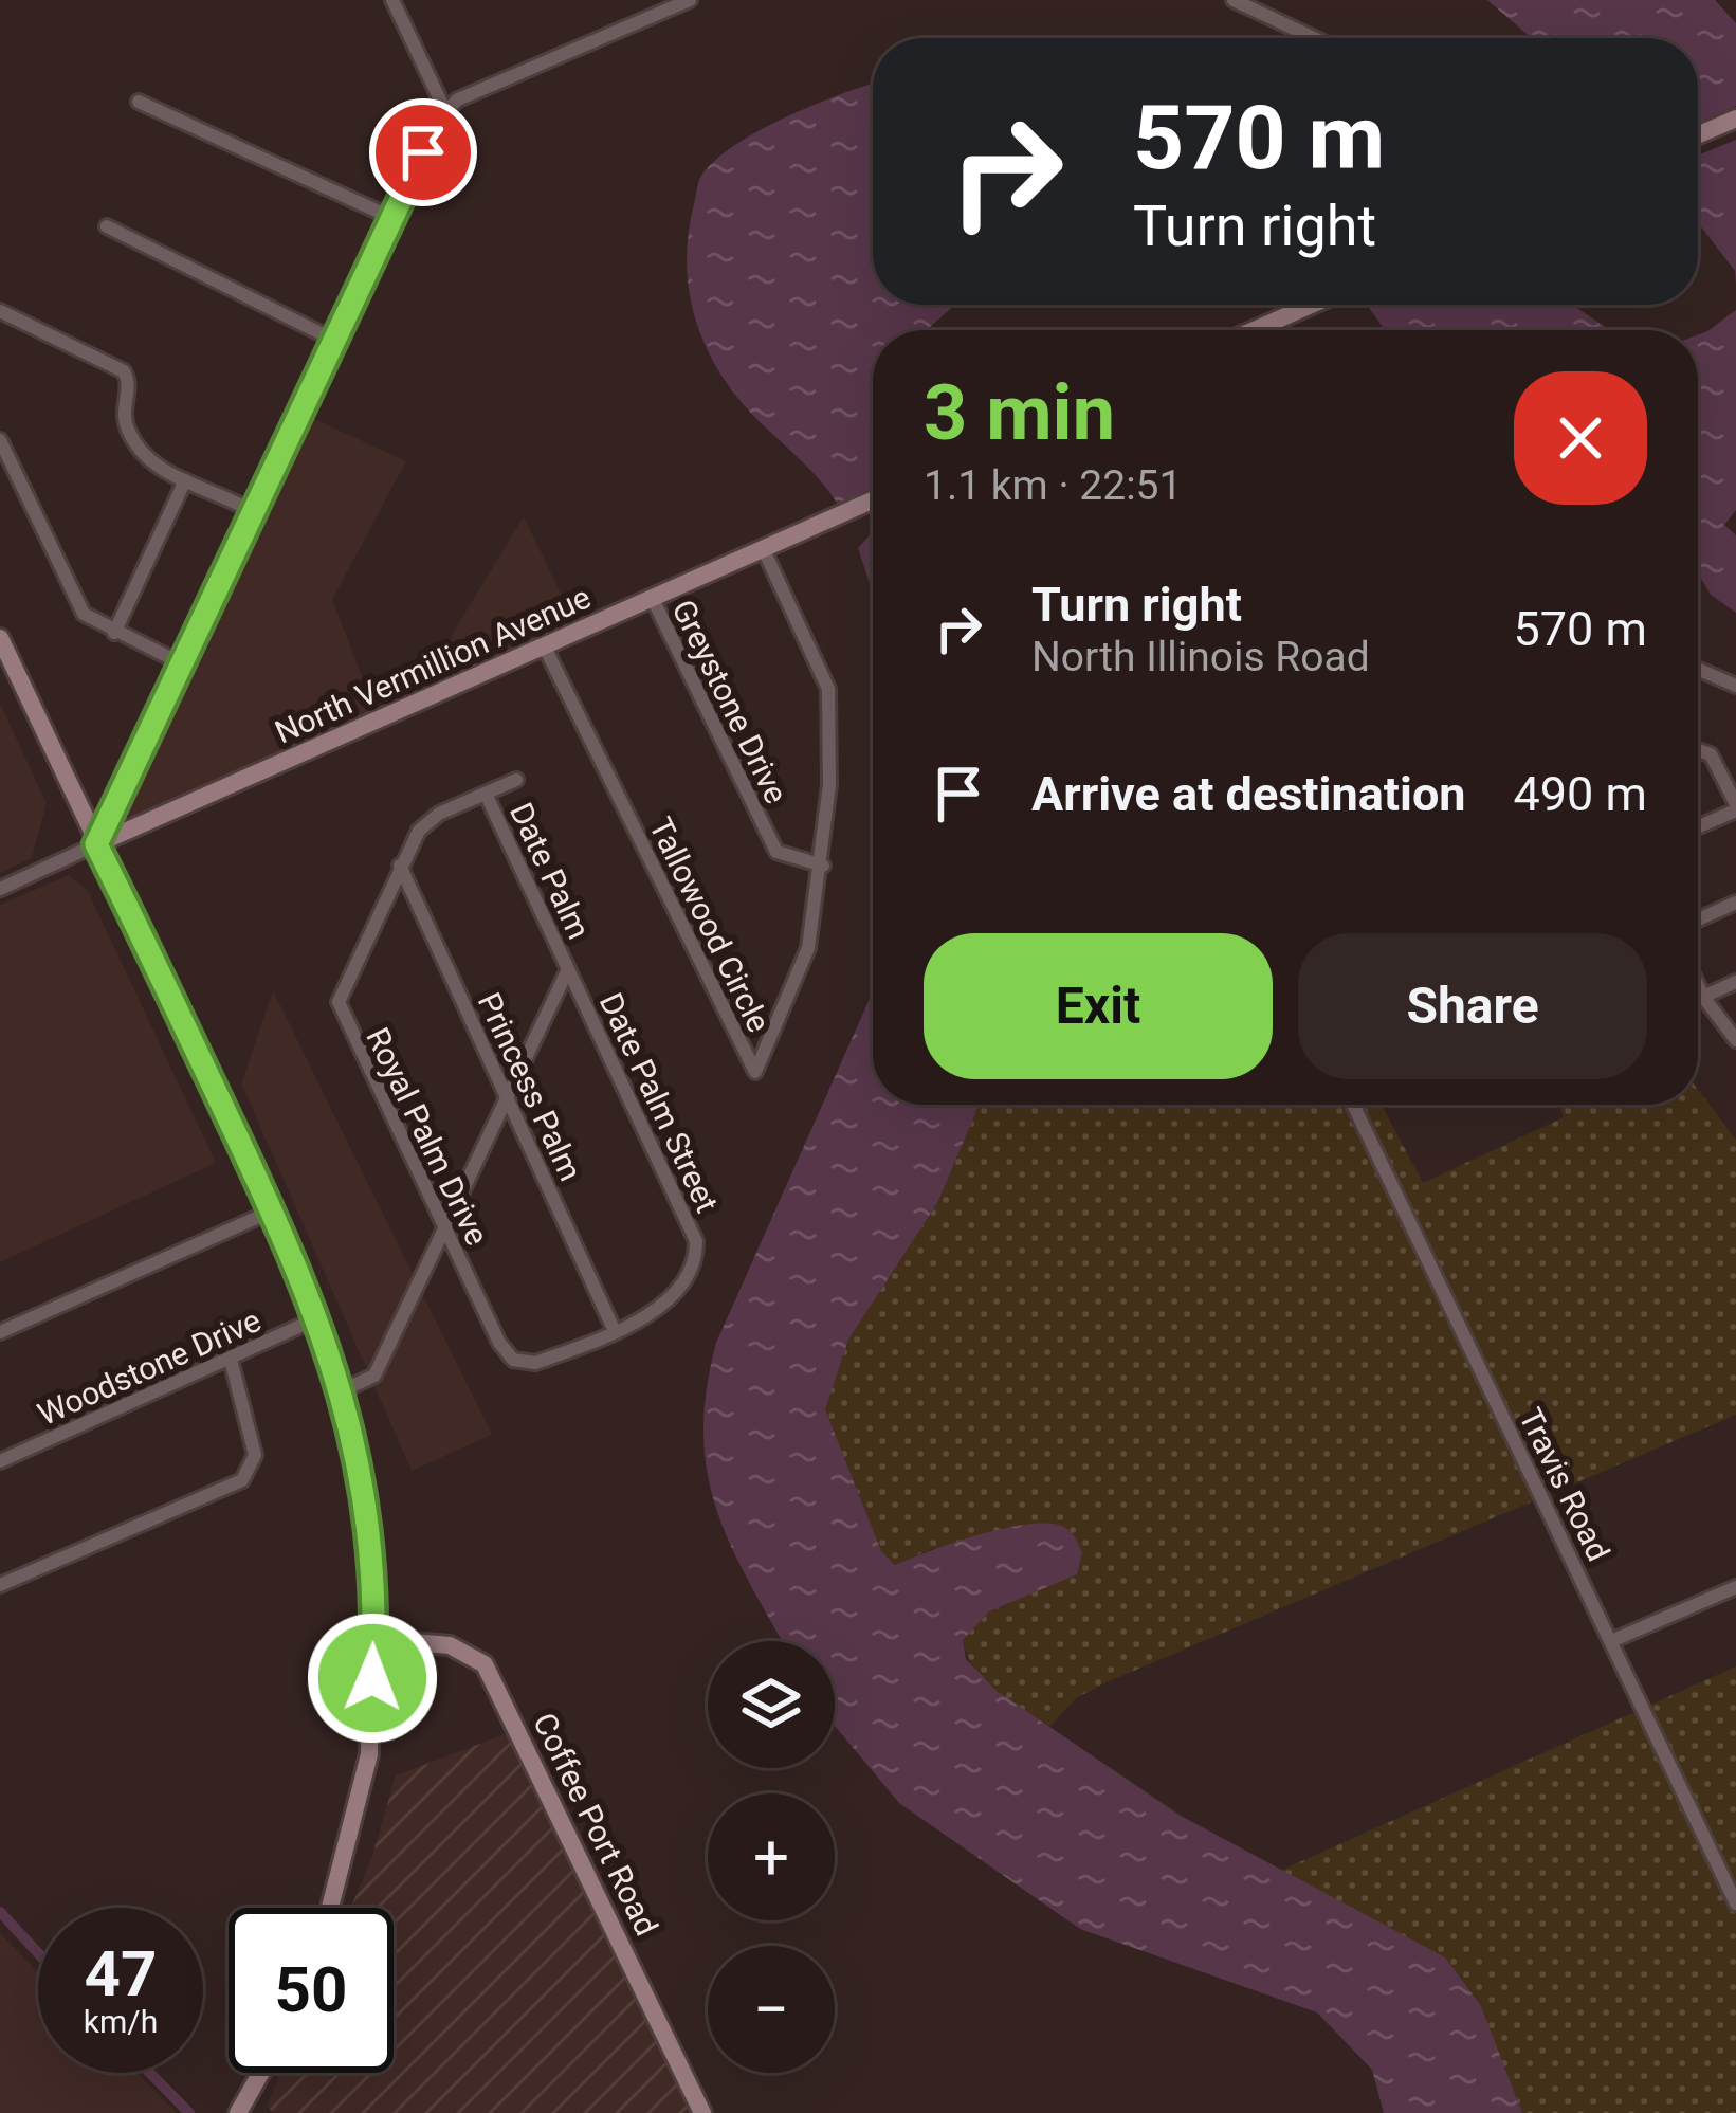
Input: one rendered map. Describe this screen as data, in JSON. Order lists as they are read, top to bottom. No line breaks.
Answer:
{"streets":{"street":["North Vermillion Avenue","Greystone Drive","Date Palm","Tallowood Circle","Princess Palm","Date Palm Street","Royal Palm Drive","Woodstone Drive","Travis Road","Coffee Port Road"]},"crossings":[["North Vermillion Avenue","Greystone Drive"],["North Vermillion Avenue","Tallowood Circle"],["Greystone Drive","Tallowood Circle"],["Date Palm","Date Palm Street"],["Date Palm","Royal Palm Drive"],["Princess Palm","Royal Palm Drive"],["Date Palm Street","Royal Palm Drive"]],"page":{"turn":["570 m","Turn right"],"heading":["3 min","1.1 km · 22:51"],"list":[{"name":"Turn right","note":"North Illinois Road","value":"570 m"},{"name":"Arrive at destination","value":"490 m"}],"buttons":["Exit","Share"],"map_buttons":["+","−"],"speed":"47 km/h","limit":"50"}}
